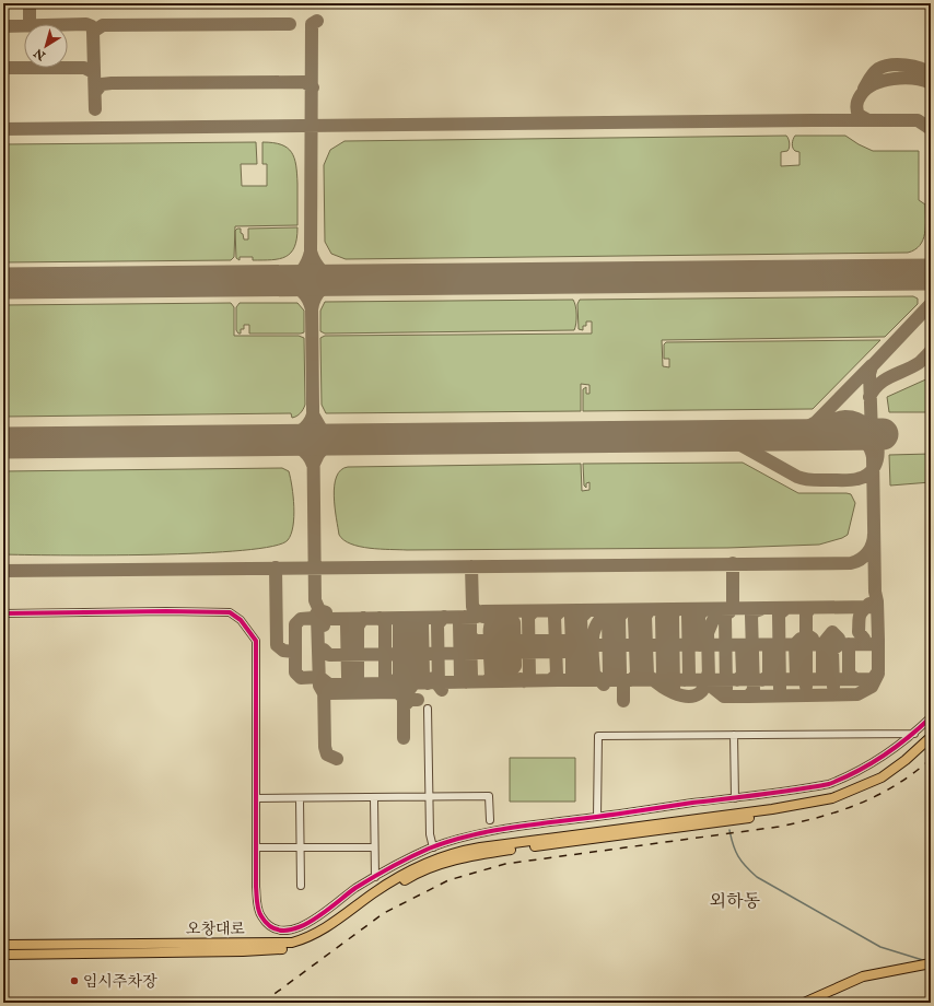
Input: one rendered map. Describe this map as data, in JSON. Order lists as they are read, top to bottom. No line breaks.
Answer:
{"streets":{"main road":["오창대로"]},"districts":["외하동"],"places":["임시주차장"],"north":"bottom left"}
